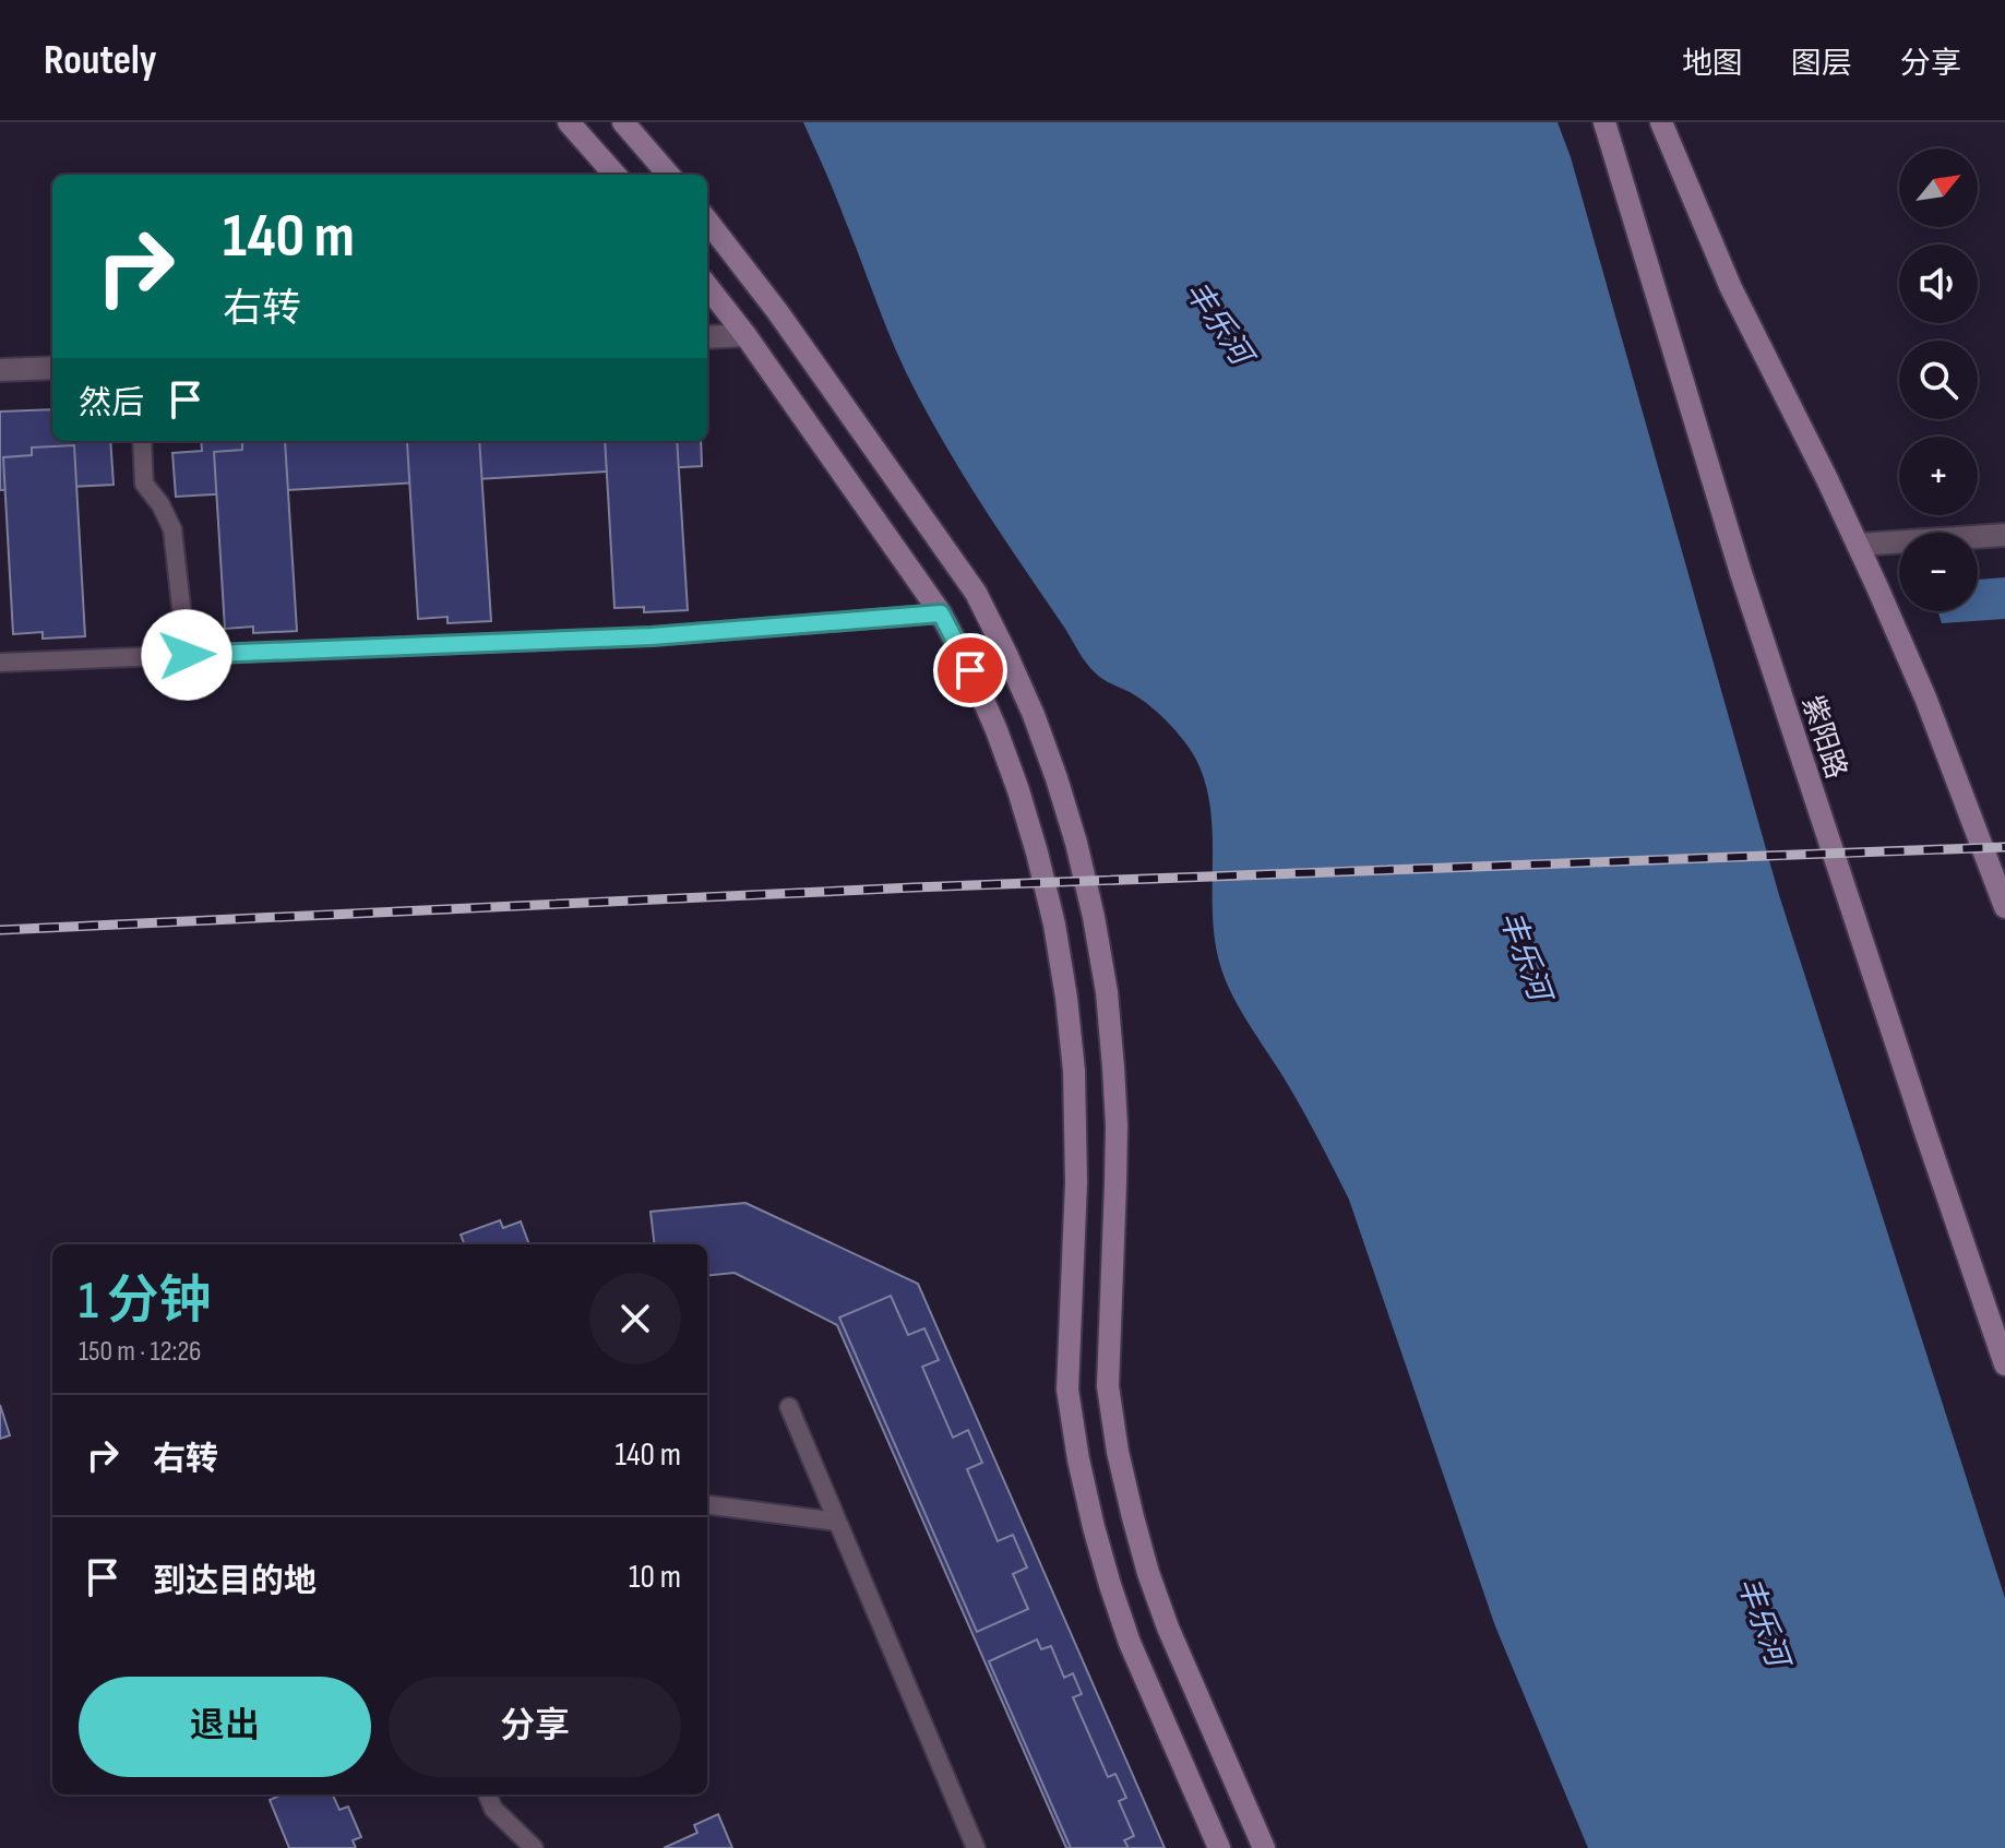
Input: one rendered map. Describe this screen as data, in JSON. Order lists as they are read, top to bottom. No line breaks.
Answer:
{"streets":{"street":["紫阳路"]},"water":["丰乐河"],"north":"top right","page":{"header":"Routely","nav":["地图","图层","分享"],"map_buttons":["+","−"],"turn":["140 m","右转"],"then":"然后","heading":["1 分钟","150 m · 12:26"],"list":[{"name":"右转","value":"140 m"},{"name":"到达目的地","value":"10 m"}],"buttons":["退出","分享"]}}
